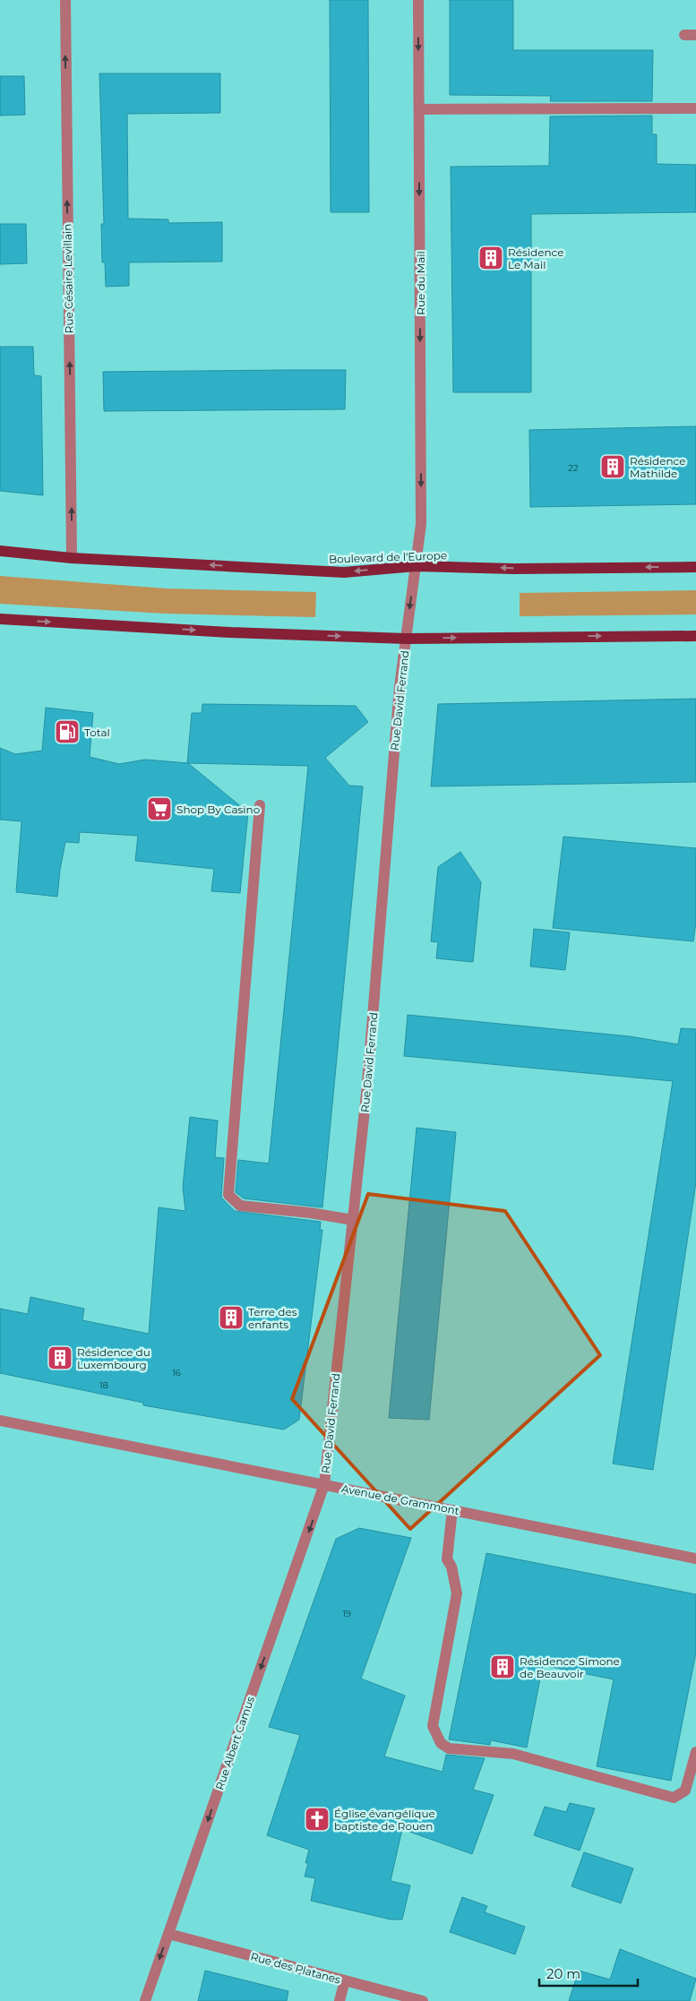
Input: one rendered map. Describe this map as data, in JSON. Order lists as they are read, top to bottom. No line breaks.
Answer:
{"streets":{"main road":["Boulevard de l'Europe"],"street":["Rue Césaire Levillain","Rue du Mail","Rue David Ferrand","Avenue de Grammont","Rue Albert Camus","Rue des Platanes"]},"crossings":[["Rue Césaire Levillain","Boulevard de l'Europe"],["Rue du Mail","Boulevard de l'Europe"],["Rue du Mail","Rue David Ferrand"],["Rue David Ferrand","Avenue de Grammont"],["Rue David Ferrand","Rue Albert Camus"],["Avenue de Grammont","Rue Albert Camus"],["Rue Albert Camus","Rue des Platanes"]],"one_way":["Rue Césaire Levillain","Rue du Mail","Rue Albert Camus"],"places":{"building":["Résidence Le Mail","Résidence Mathilde","Terre des enfants","Résidence du Luxembourg","Résidence Simone de Beauvoir"],"fuel station":["Total"],"supermarket":["Shop By Casino"],"church":["Église évangélique baptiste de Rouen"]},"house_numbers":["22","16","18","19"],"scale_bar":"20 m"}
